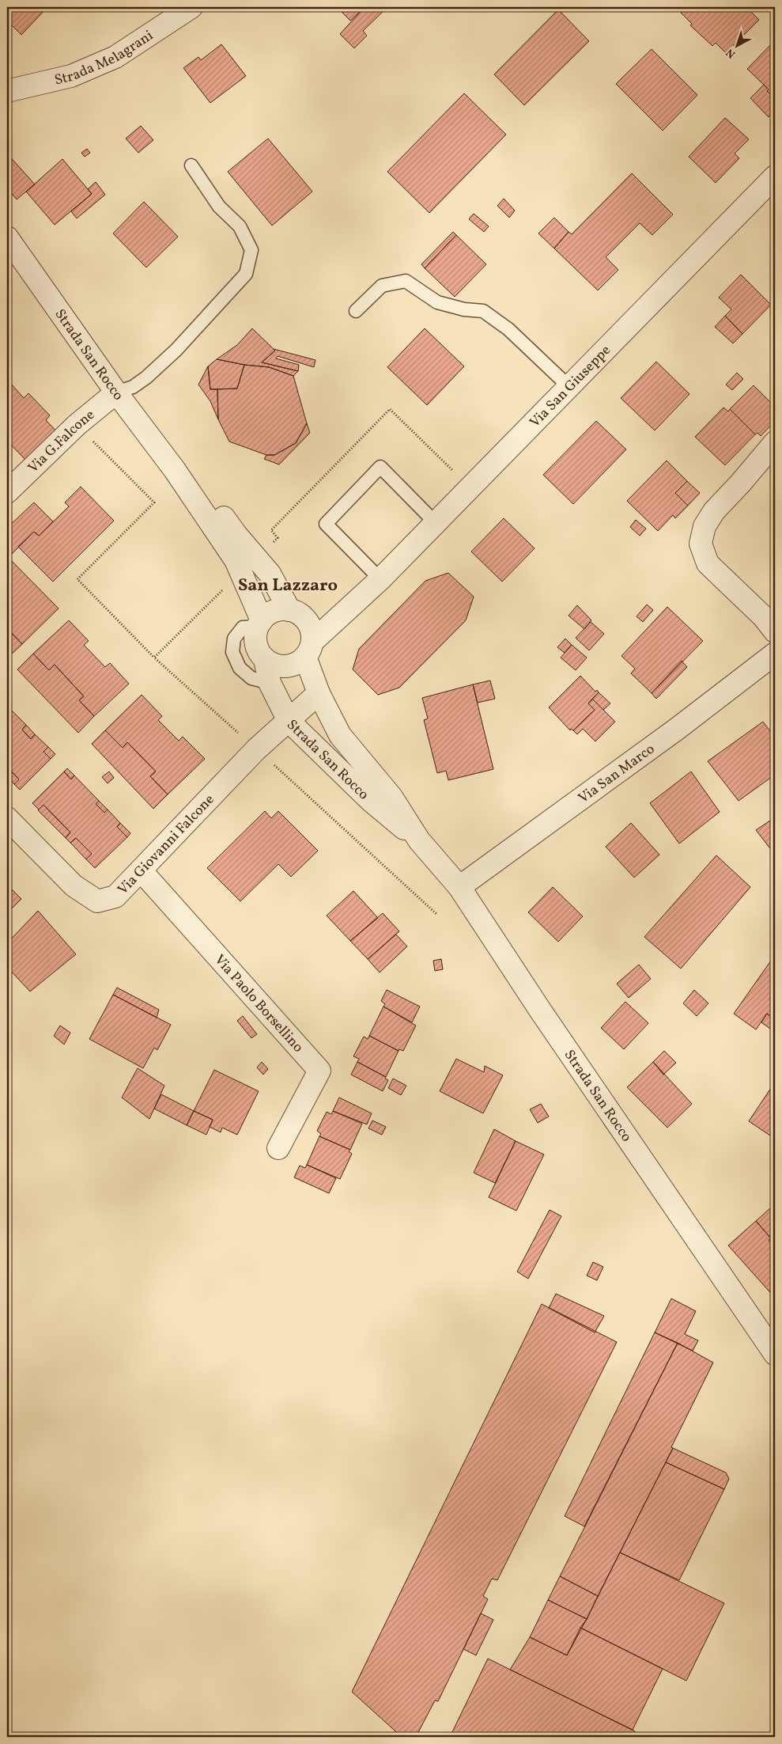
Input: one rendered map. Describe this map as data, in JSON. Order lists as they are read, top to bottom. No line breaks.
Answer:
{"streets":{"street":["Strada Melagrani","Strada San Rocco","Via San Giuseppe","Via G.Falcone","Via San Marco","Via Giovanni Falcone","Via Paolo Borsellino"]},"crossings":[["Strada San Rocco","Via San Giuseppe"],["Strada San Rocco","Via G.Falcone"],["Strada San Rocco","Via San Marco"],["Strada San Rocco","Via Giovanni Falcone"],["Via Giovanni Falcone","Via Paolo Borsellino"]],"districts":["San Lazzaro"],"north":"bottom left"}
